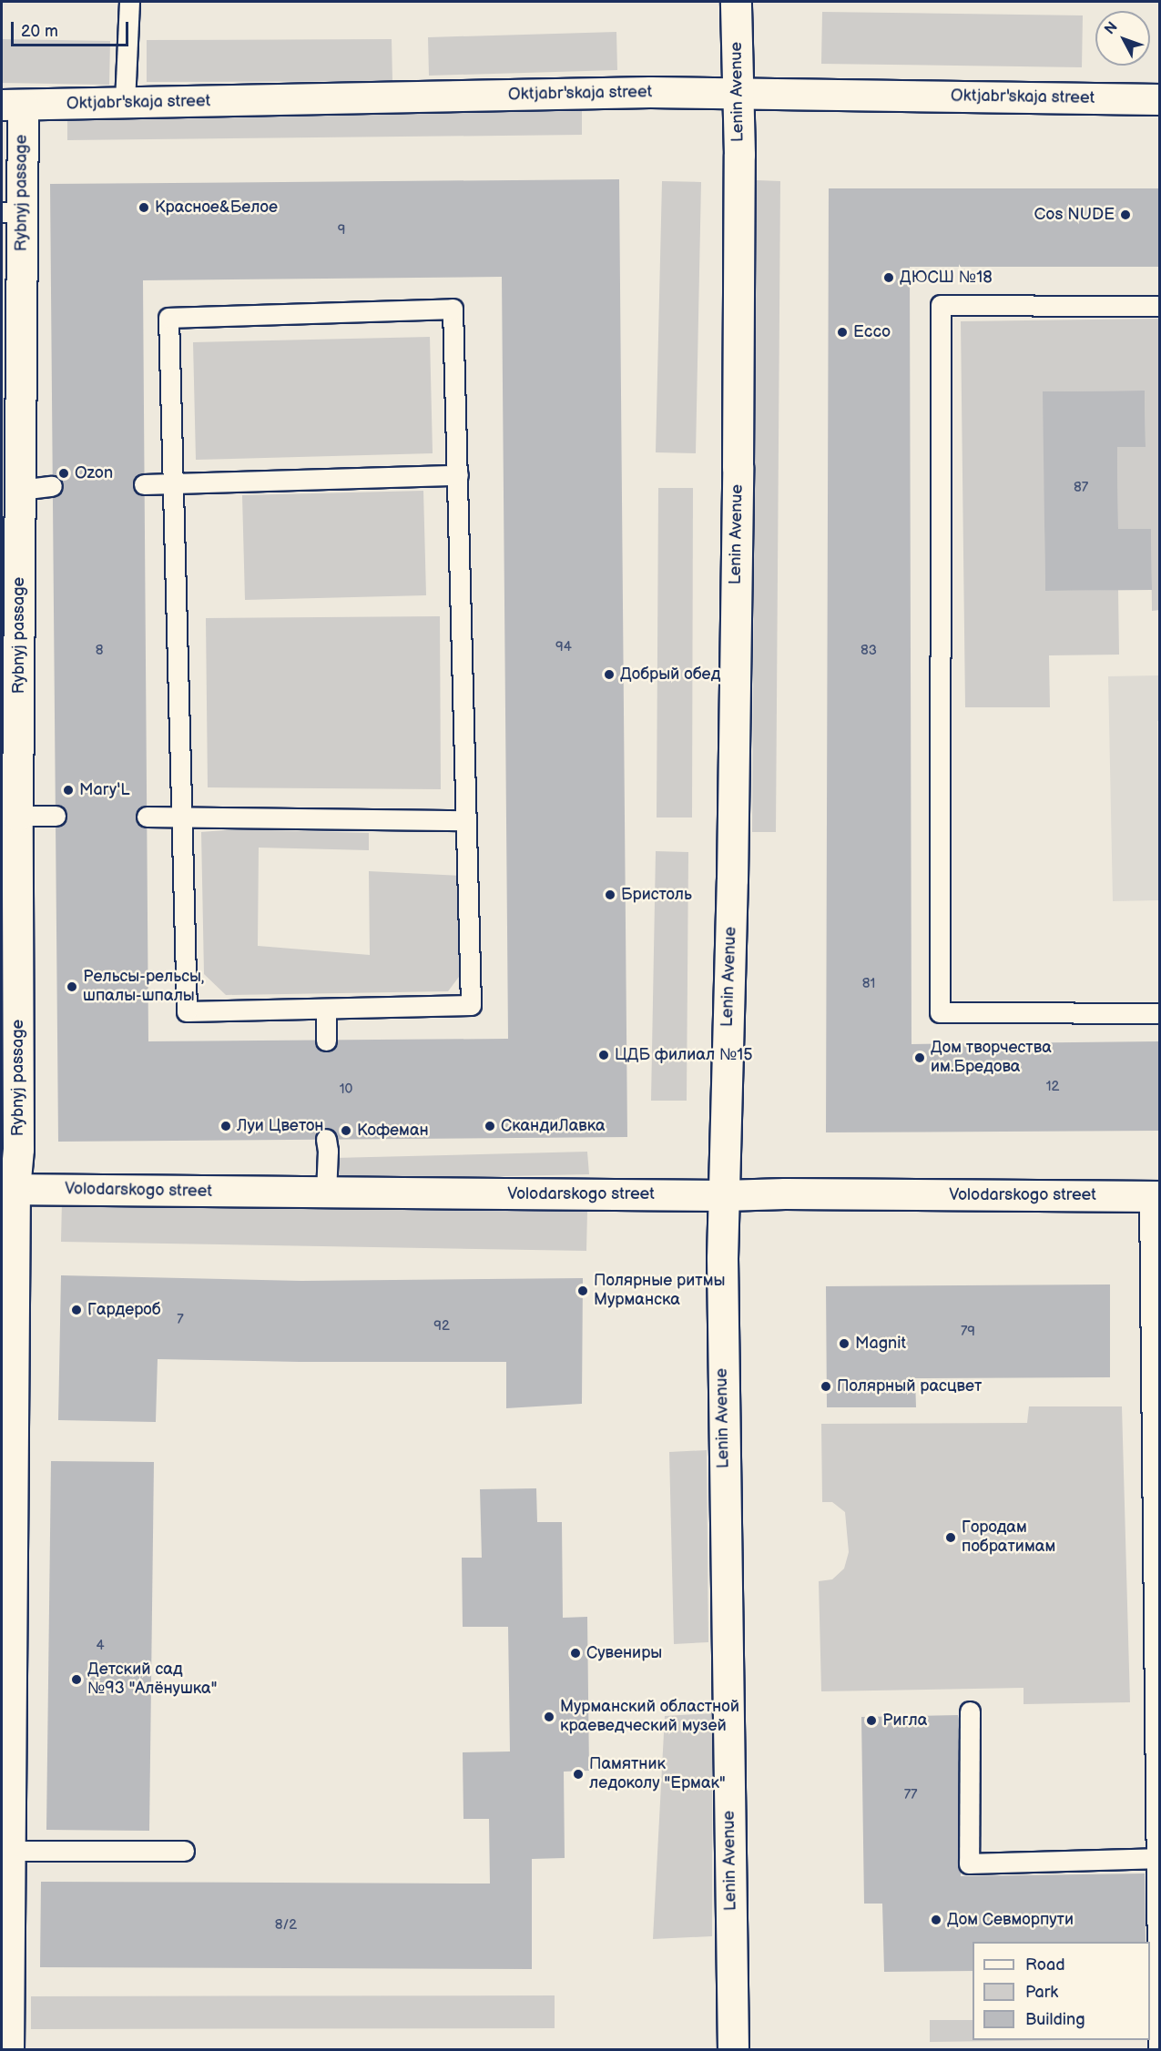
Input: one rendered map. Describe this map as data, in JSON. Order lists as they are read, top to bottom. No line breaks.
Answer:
{"streets":{"street":["Lenin Avenue","Oktjabr'skaja street","Rybnyj passage","Volodarskogo street"]},"crossings":[["Lenin Avenue","Oktjabr'skaja street"],["Lenin Avenue","Volodarskogo street"],["Oktjabr'skaja street","Rybnyj passage"],["Rybnyj passage","Volodarskogo street"]],"places":["Красное&Белое","Cos NUDE","ДЮСШ №18","Ecco","Ozon","Добрый обед","Mary'L","Бристоль","Рельсы-рельсы, шпалы-шпалы","ЦДБ филиал №15","Дом творчества им.Бредова","Луи Цветон","СкандиЛавка","Кофеман","Полярные ритмы Мурманска","Гардероб","Magnit","Полярный расцвет","Городам побратимам","Сувениры","Детский сад №93 \"Алёнушка\"","Мурманский областной краеведческий музей","Ригла","Памятник ледоколу \"Ермак\"","Дом Севморпути"],"house_numbers":["9","87","94","8","83","81","12","10","7","92","79","4","77","8/2"],"legend":["Road","Park","Building"],"scale_bar":"20 m","north":"top left"}
